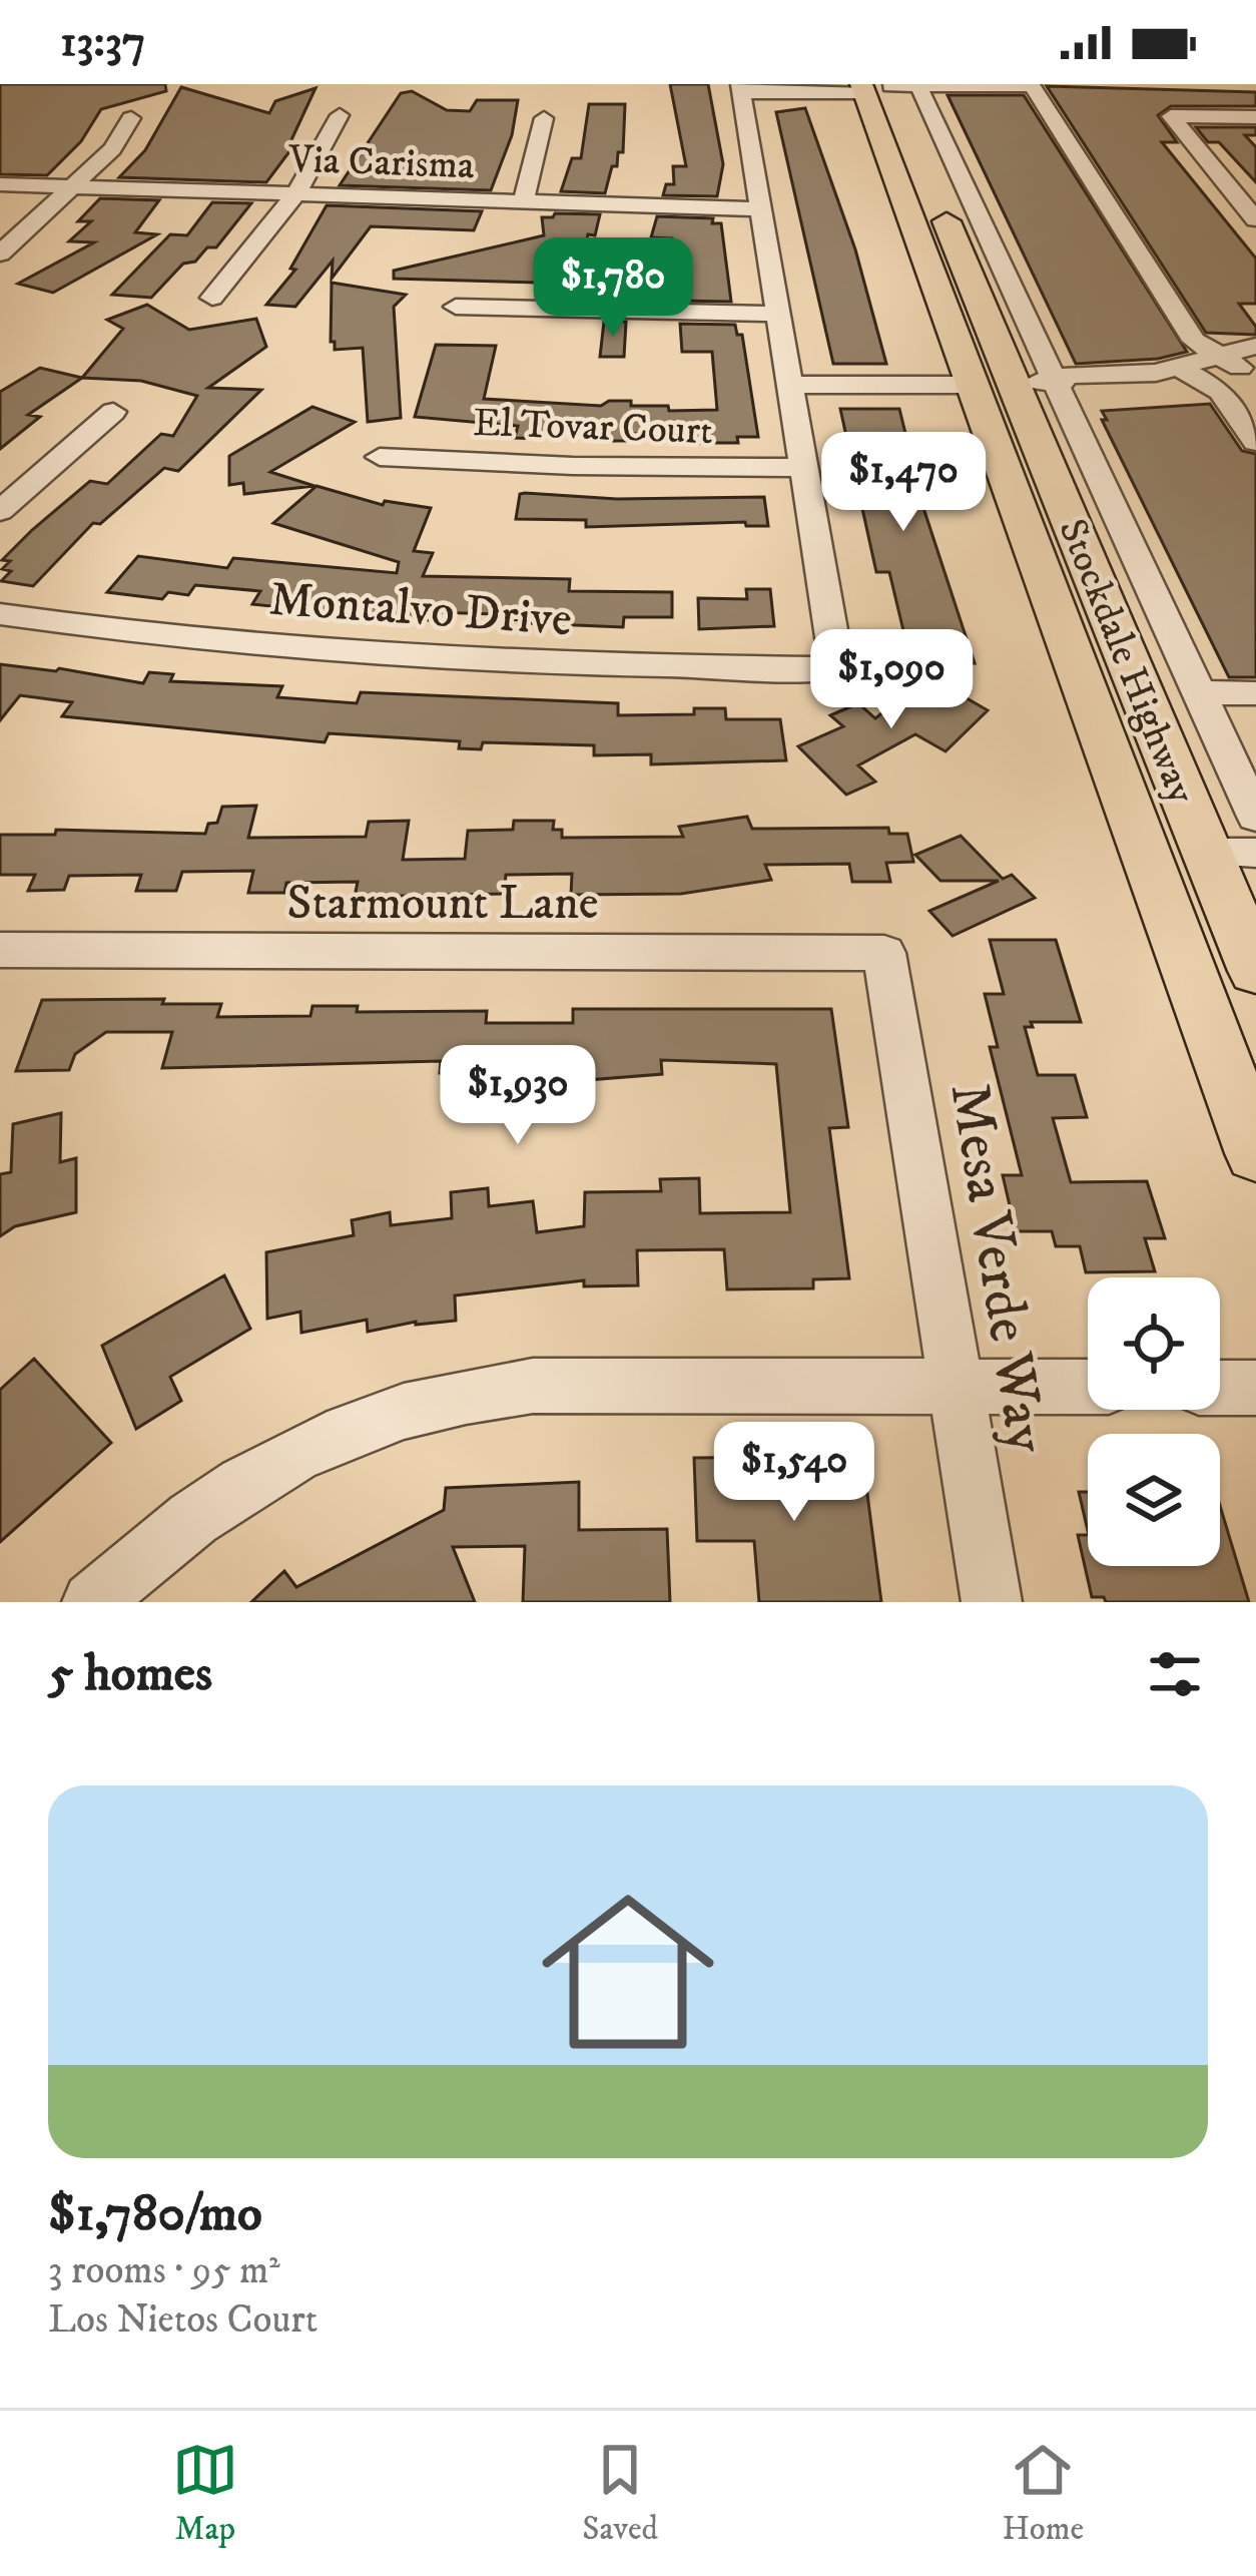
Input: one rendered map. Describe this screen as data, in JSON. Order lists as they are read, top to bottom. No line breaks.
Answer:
{"streets":{"main road":["Stockdale Highway"],"street":["Via Carisma","El Tovar Court","Montalvo Drive","Starmount Lane","Mesa Verde Way"]},"crossings":[["El Tovar Court","Montalvo Drive"],["Starmount Lane","Mesa Verde Way"]],"page":{"status":"13:37","price":["$1,780","$1,470","$1,090","$1,930","$1,540"],"heading":"5 homes","list":[{"name":"$1,780/mo","note":"3 rooms · 95 m² · Los Nietos Court"}],"tabs":["Map","Saved","Home"]}}
